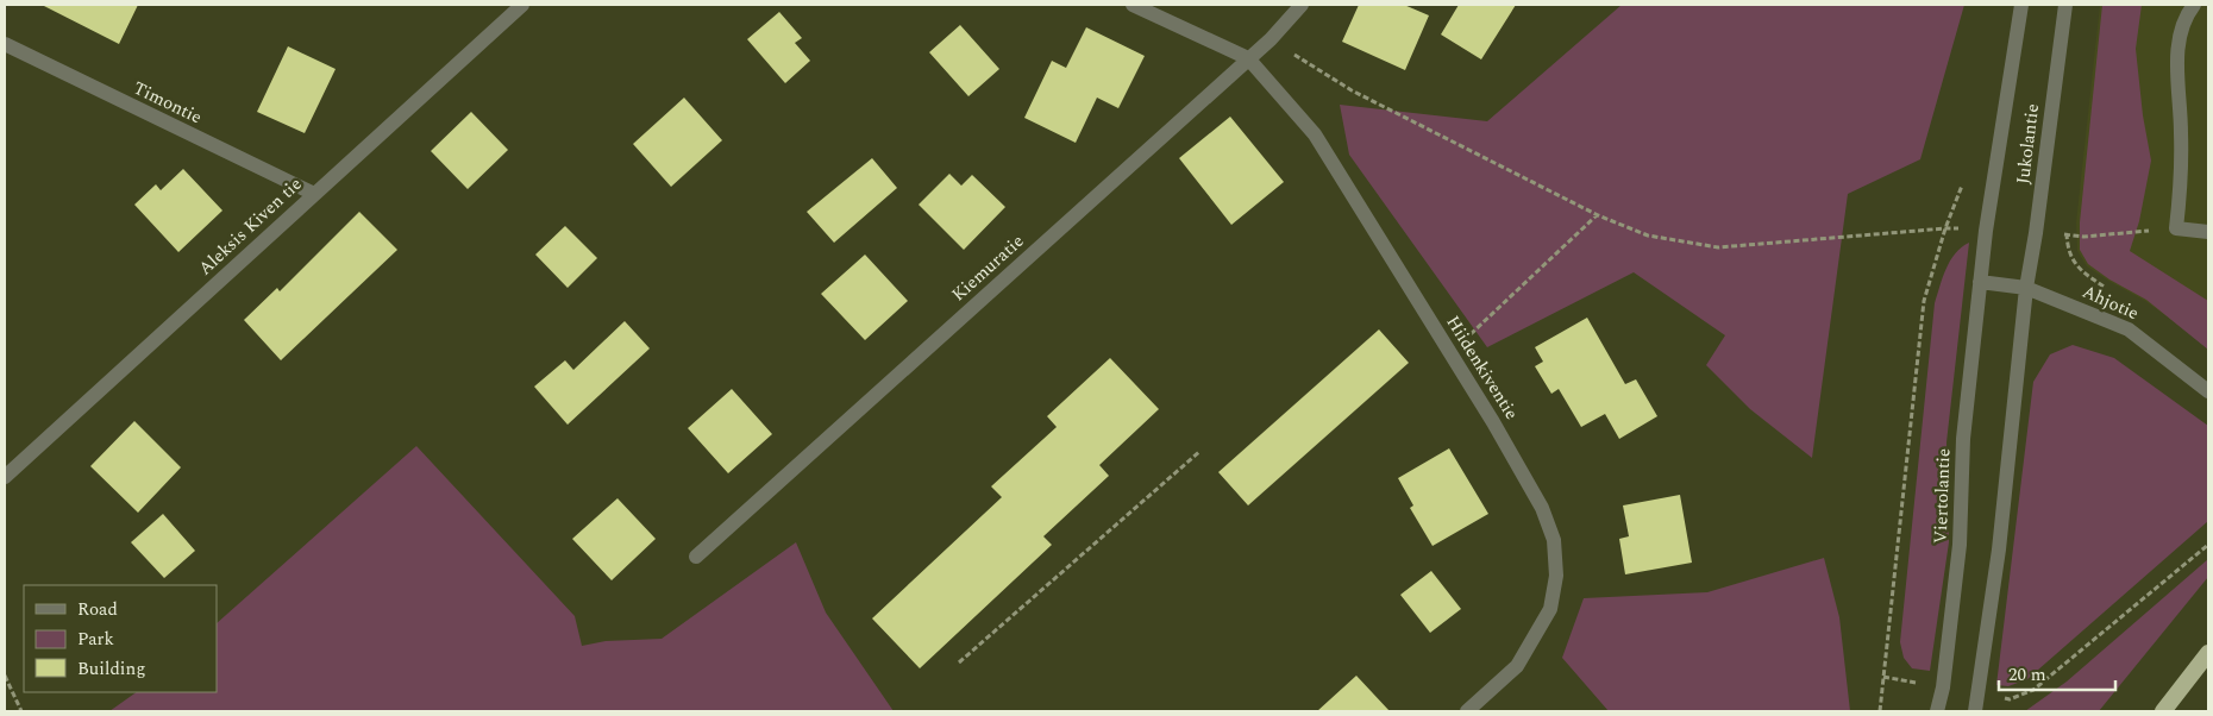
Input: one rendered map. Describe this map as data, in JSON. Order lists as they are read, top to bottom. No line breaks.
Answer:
{"streets":{"street":["Timontie","Jukolantie","Aleksis Kiven tie","Kiemuratie","Ahjotie","Hiidenkiventie","Viertolantie"]},"crossings":[["Timontie","Aleksis Kiven tie"],["Jukolantie","Ahjotie"],["Jukolantie","Viertolantie"],["Kiemuratie","Hiidenkiventie"],["Ahjotie","Viertolantie"]],"legend":["Road","Park","Building"],"scale_bar":"20 m"}
